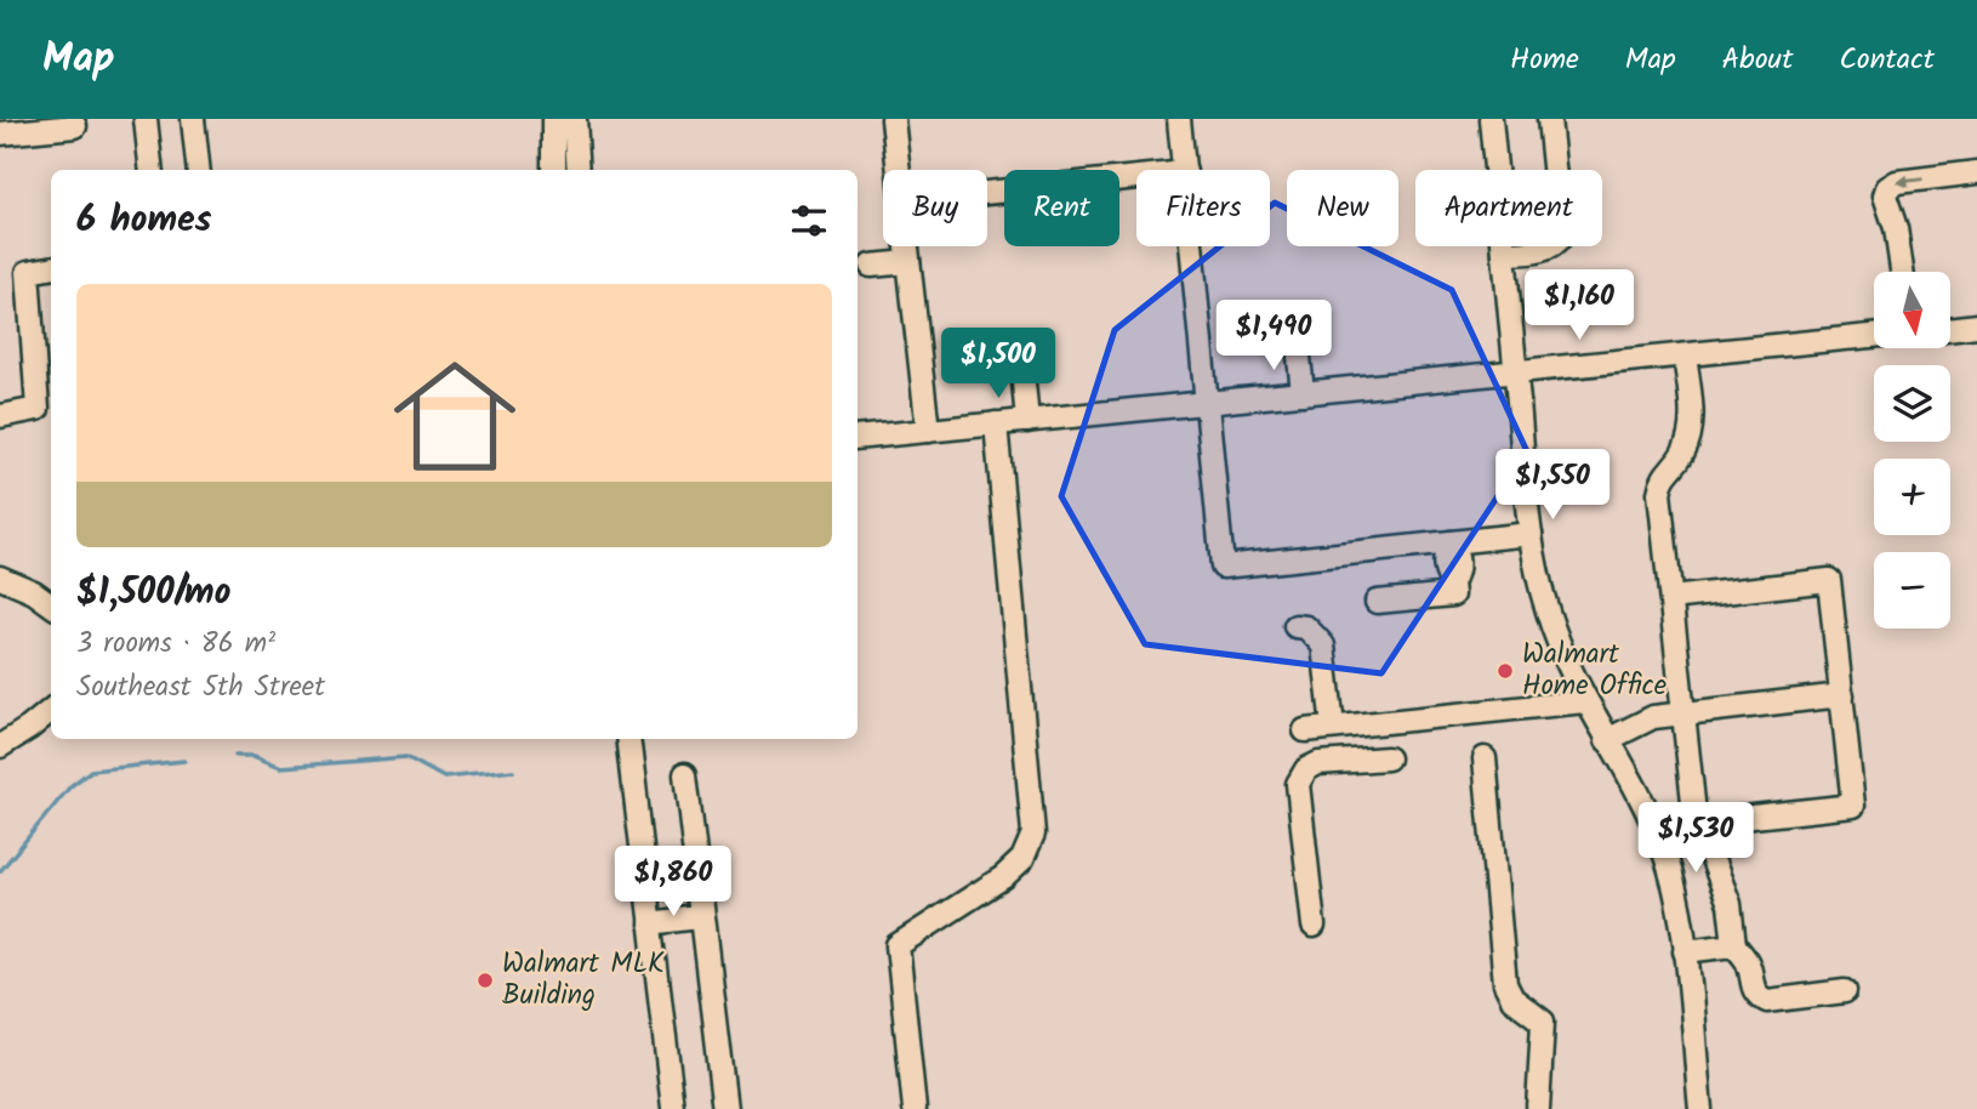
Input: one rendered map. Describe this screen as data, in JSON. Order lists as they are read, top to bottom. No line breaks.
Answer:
{"places":["Walmart Home Office","Walmart MLK Building"],"north":"bottom","page":{"header":"Map","nav":["Home","Map","About","Contact"],"chip":["Buy","Rent","Filters","New","Apartment"],"heading":"6 homes","price":["$1,160","$1,490","$1,500","$1,550","$1,530","$1,860"],"map_buttons":["+","−"],"list":[{"name":"$1,500/mo","note":"3 rooms · 86 m² · Southeast 5th Street"}]}}
